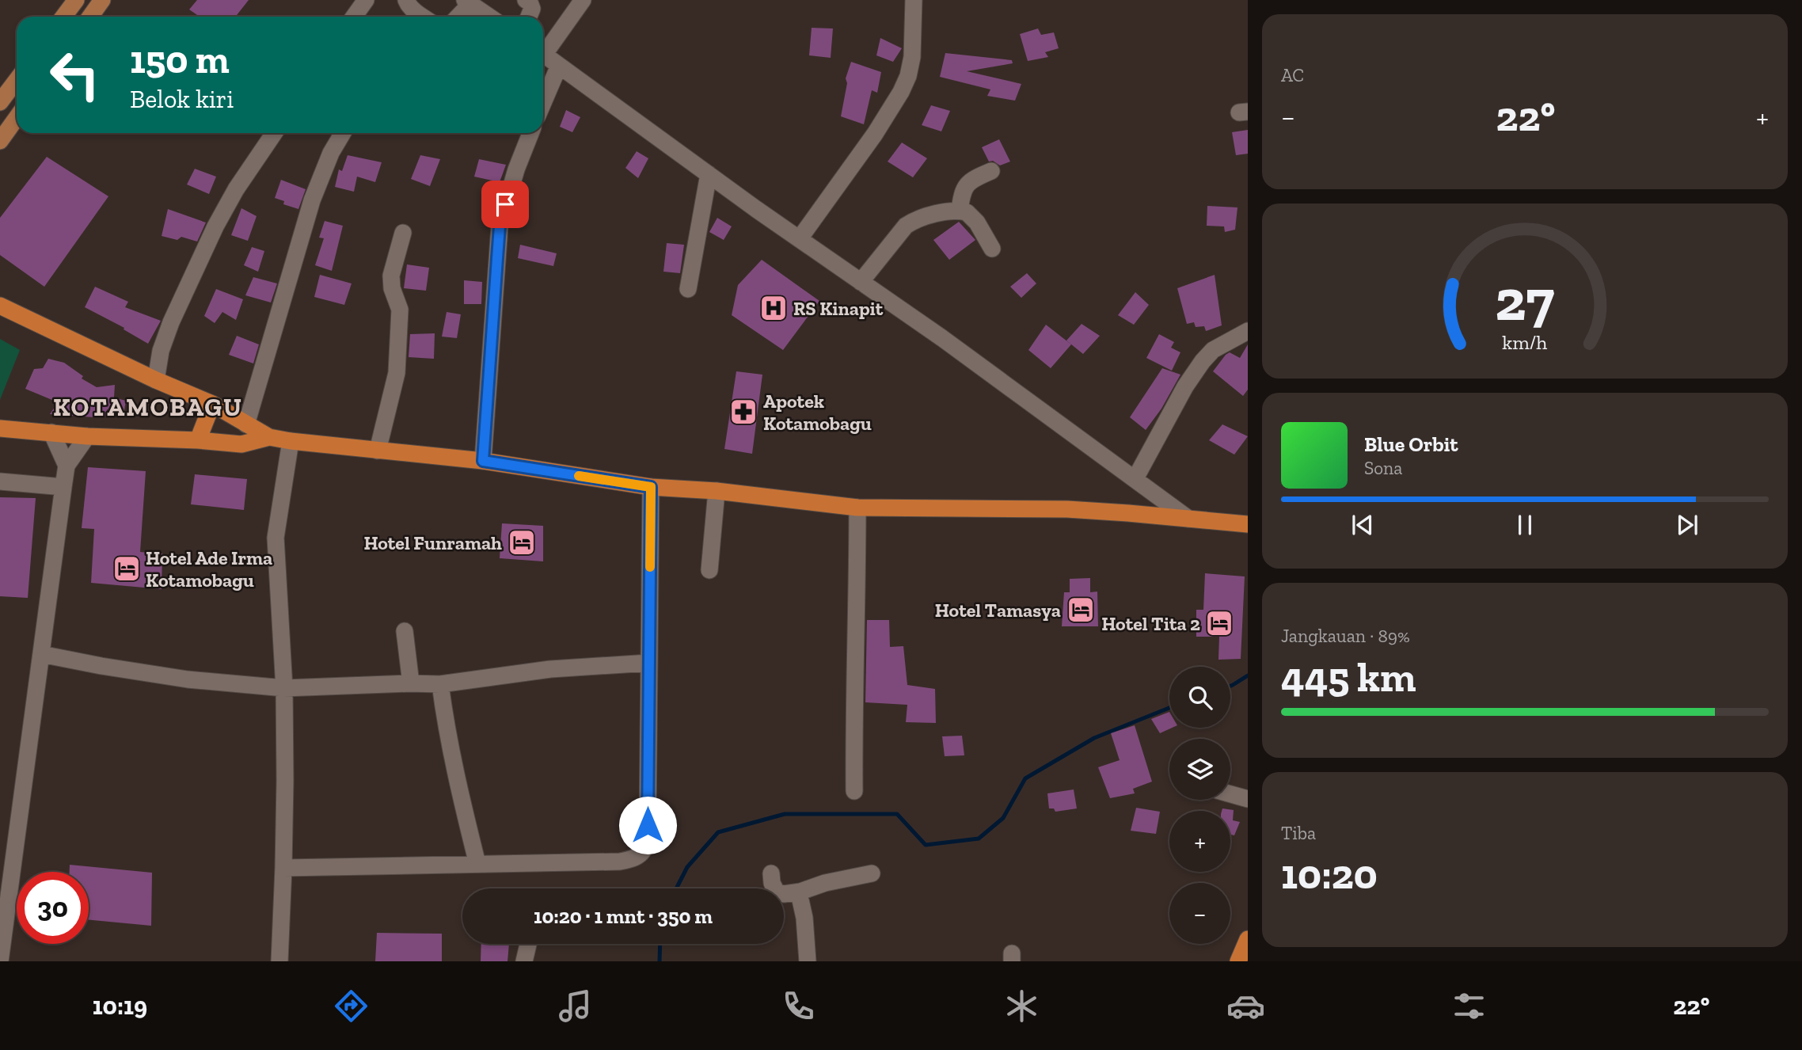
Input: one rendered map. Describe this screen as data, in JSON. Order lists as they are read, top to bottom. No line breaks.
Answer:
{"districts":["KOTAMOBAGU"],"places":{"hospital":["RS Kinapit"],"pharmacy":["Apotek Kotamobagu"],"hotel":["Hotel Funramah","Hotel Ade Irma Kotamobagu","Hotel Tamasya","Hotel Tita 2"]},"page":{"tile":["AC",["Jangkauan · 89%","445 km"],["Tiba","10:20"]],"turn":["150 m","Belok kiri"],"heat":["−","22°","+"],"song":["Blue Orbit","Sona"],"map_buttons":["+","−"],"limit":"30","trip":"10:20 · 1 mnt · 350 m","tabs":["10:19","22°"],"gauge":["27","km/h"]}}
